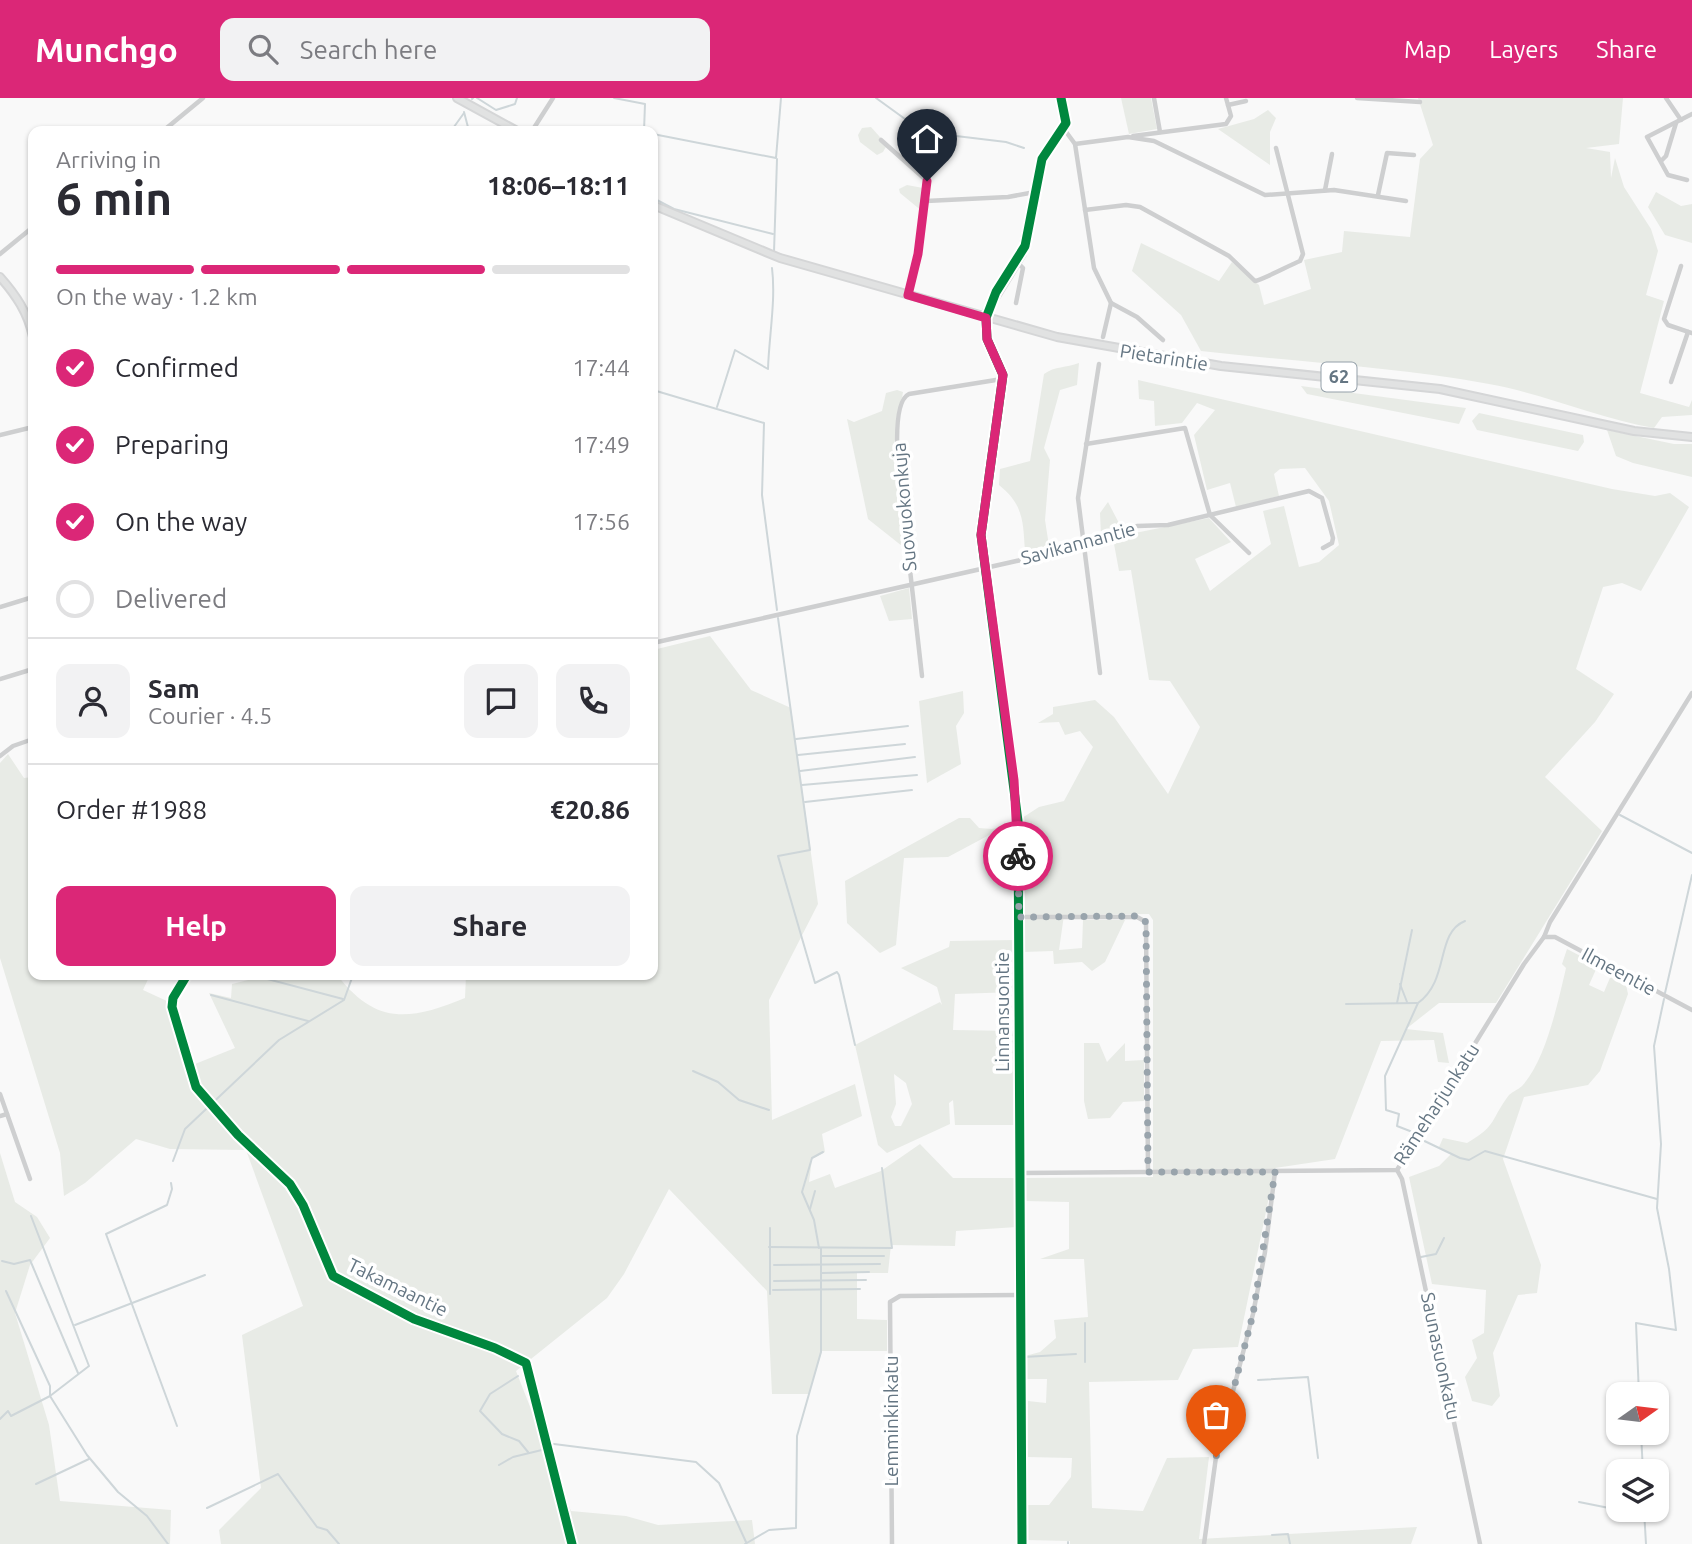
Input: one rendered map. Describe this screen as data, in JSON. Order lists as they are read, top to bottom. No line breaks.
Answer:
{"streets":{"main road":["Pietarintie","62","Linnansuontie"],"street":["Suovuokonkuja","Savikannantie","Ilmeentie","Rämeharjunkatu","Takamaantie","Saunasuonkatu","Lemminkinkatu"]},"crossings":[["Suovuokonkuja","Savikannantie"],["Suovuokonkuja","Linnansuontie"],["Savikannantie","Linnansuontie"],["Ilmeentie","Rämeharjunkatu"],["Linnansuontie","Rämeharjunkatu"],["Linnansuontie","Lemminkinkatu"],["Rämeharjunkatu","Saunasuonkatu"]],"north":"right","page":{"header":"Munchgo","search":"Search here","nav":["Map","Layers","Share"],"heading":["6 min","Arriving in","18:06–18:11"],"panel":["Sam","Courier · 4.5","Order #1988","€20.86"],"bar":"On the way · 1.2 km","list":[["Confirmed","17:44"],["Preparing","17:49"],["On the way","17:56"],"Delivered"],"buttons":["Help","Share"]}}
